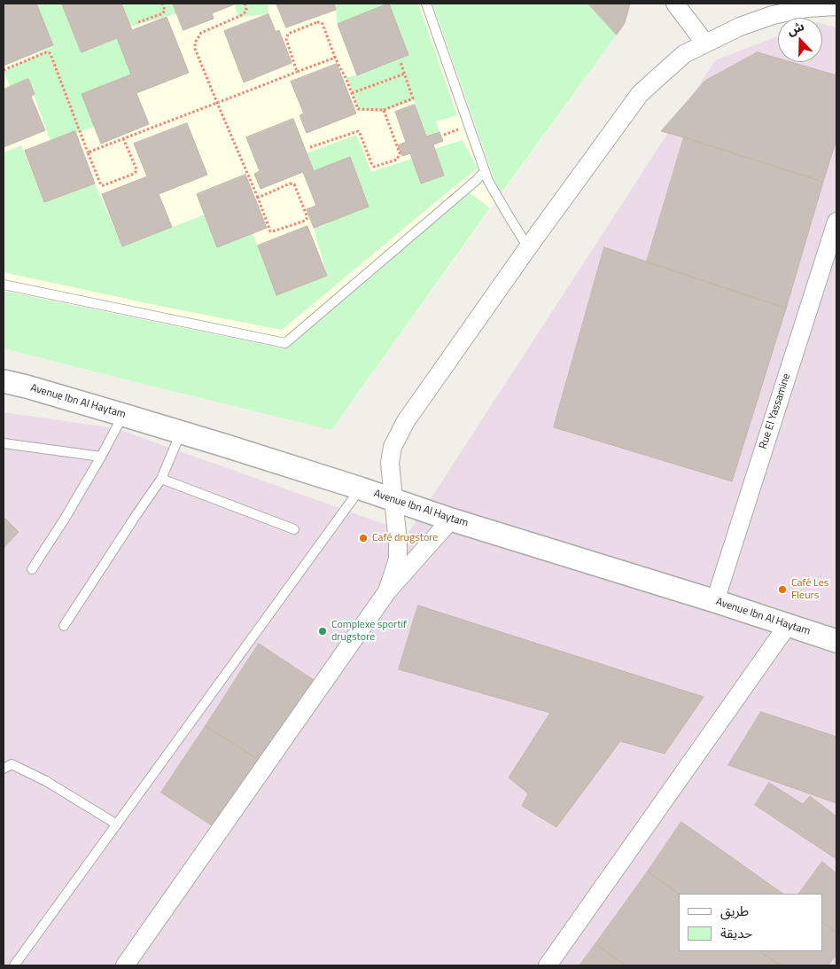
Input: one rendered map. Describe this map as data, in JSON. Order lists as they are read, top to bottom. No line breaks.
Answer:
{"streets":{"street":["Avenue Ibn Al Haytam","Rue El Yassamine"]},"crossings":[["Avenue Ibn Al Haytam","Rue El Yassamine"]],"places":["Café drugstore","Café Les Fleurs","Complexe sportif drugstore"],"legend":["طريق","حديقة"],"north":"top"}
